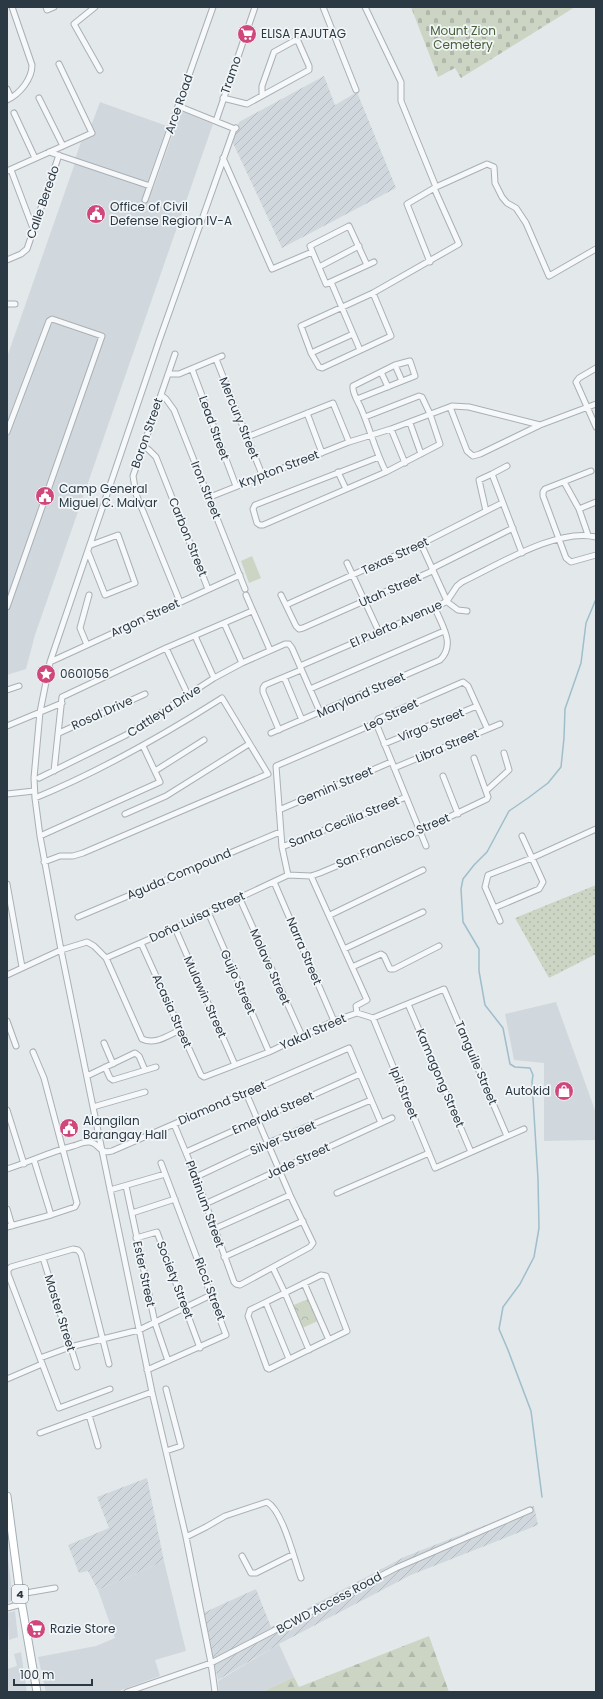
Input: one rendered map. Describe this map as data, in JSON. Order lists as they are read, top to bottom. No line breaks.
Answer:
{"streets":{"main road":["4"],"street":["Tramo","Arce Road","Calle Beredo","Mercury Street","Lead Street","Boron Street","Krypton Street","Iron Street","Carbon Street","Texas Street","Utah Street","Argon Street","El Puerto Avenue","Maryland Street","Cattleya Drive","Rosal Drive","Leo Street","Virgo Street","Libra Street","Gemini Street","Santa Cecilia Street","San Francisco Street","Aguda Compound","Doña Luisa Street","Narra Street","Molave Street","Guijo Street","Mulawin Street","Acasia Street","Yakal Street","Tanguile Street","Kamagong Street","Ipil Street","Diamond Street","Emerald Street","Silver Street","Jade Street","Platinum Street","Ester Street","Society Street","Ricci Street","Master Street","BCWD Access Road"]},"crossings":[["Mercury Street","Krypton Street"],["Lead Street","Krypton Street"],["Boron Street","Iron Street"],["Boron Street","Carbon Street"],["Boron Street","Argon Street"],["Krypton Street","Iron Street"],["Iron Street","Argon Street"],["Carbon Street","Argon Street"],["Texas Street","Utah Street"],["El Puerto Avenue","Maryland Street"],["El Puerto Avenue","Cattleya Drive"],["Leo Street","Virgo Street"],["Leo Street","Libra Street"],["Leo Street","Gemini Street"],["San Francisco Street","Doña Luisa Street"],["Doña Luisa Street","Narra Street"],["Doña Luisa Street","Molave Street"],["Doña Luisa Street","Guijo Street"],["Doña Luisa Street","Mulawin Street"],["Doña Luisa Street","Acasia Street"],["Narra Street","Yakal Street"],["Molave Street","Yakal Street"],["Guijo Street","Yakal Street"],["Mulawin Street","Yakal Street"],["Acasia Street","Yakal Street"],["Yakal Street","Ipil Street"],["Tanguile Street","Kamagong Street"],["Kamagong Street","Ipil Street"],["Diamond Street","Emerald Street"],["Diamond Street","Platinum Street"],["Emerald Street","Platinum Street"],["Silver Street","Platinum Street"],["Jade Street","Platinum Street"],["Ester Street","Society Street"],["Ester Street","Ricci Street"],["Society Street","Ricci Street"]],"parks":["Mount Zion Cemetery"],"places":{"supermarket":["ELISA FAJUTAG","Razie Store"],"public building":["Office of Civil Defense Region IV-A","Camp General Miguel C. Malvar","Alangilan Barangay Hall"],"place":["0601056"],"shop":["Autokid"]},"scale_bar":"100 m"}
